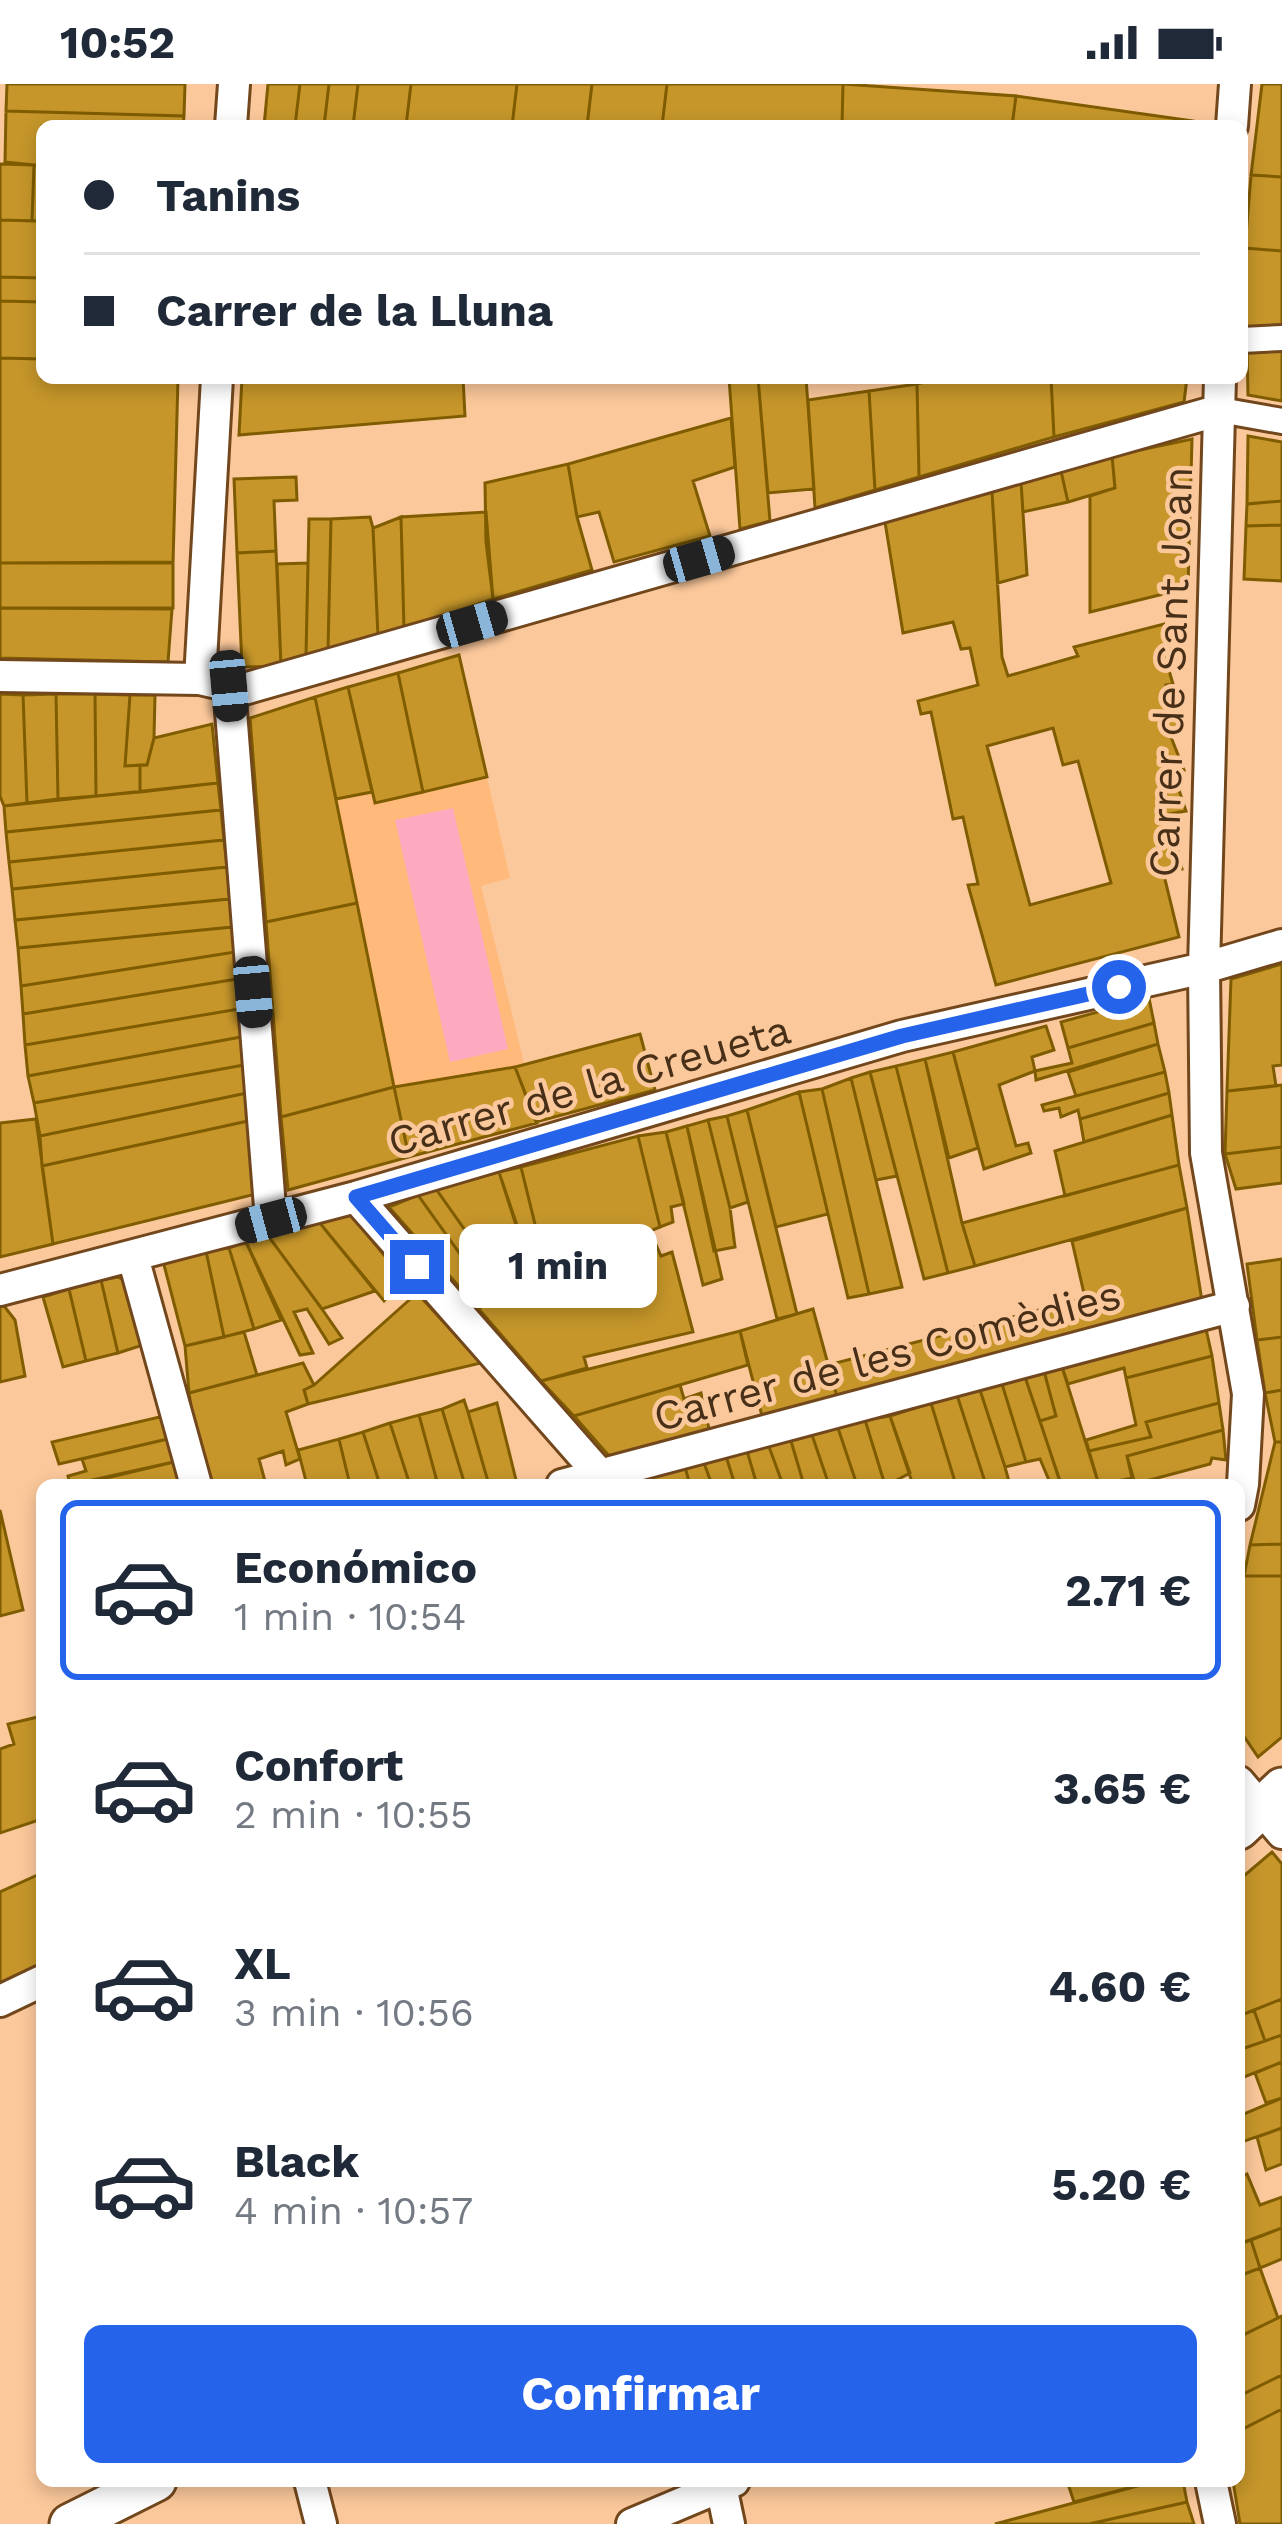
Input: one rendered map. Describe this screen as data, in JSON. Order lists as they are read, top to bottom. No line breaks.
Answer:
{"streets":{"street":["Carrer de Sant Joan","Carrer de la Creueta","Carrer de les Comèdies"]},"crossings":[["Carrer de Sant Joan","Carrer de la Creueta"],["Carrer de Sant Joan","Carrer de les Comèdies"]],"page":{"status":"10:52","banner":["Tanins","Carrer de la Lluna"],"bubble":"1 min","list":[{"name":"Económico","note":"1 min · 10:54","value":"2.71 €"},{"name":"Confort","note":"2 min · 10:55","value":"3.65 €"},{"name":"XL","note":"3 min · 10:56","value":"4.60 €"},{"name":"Black","note":"4 min · 10:57","value":"5.20 €"}],"buttons":"Confirmar"}}
